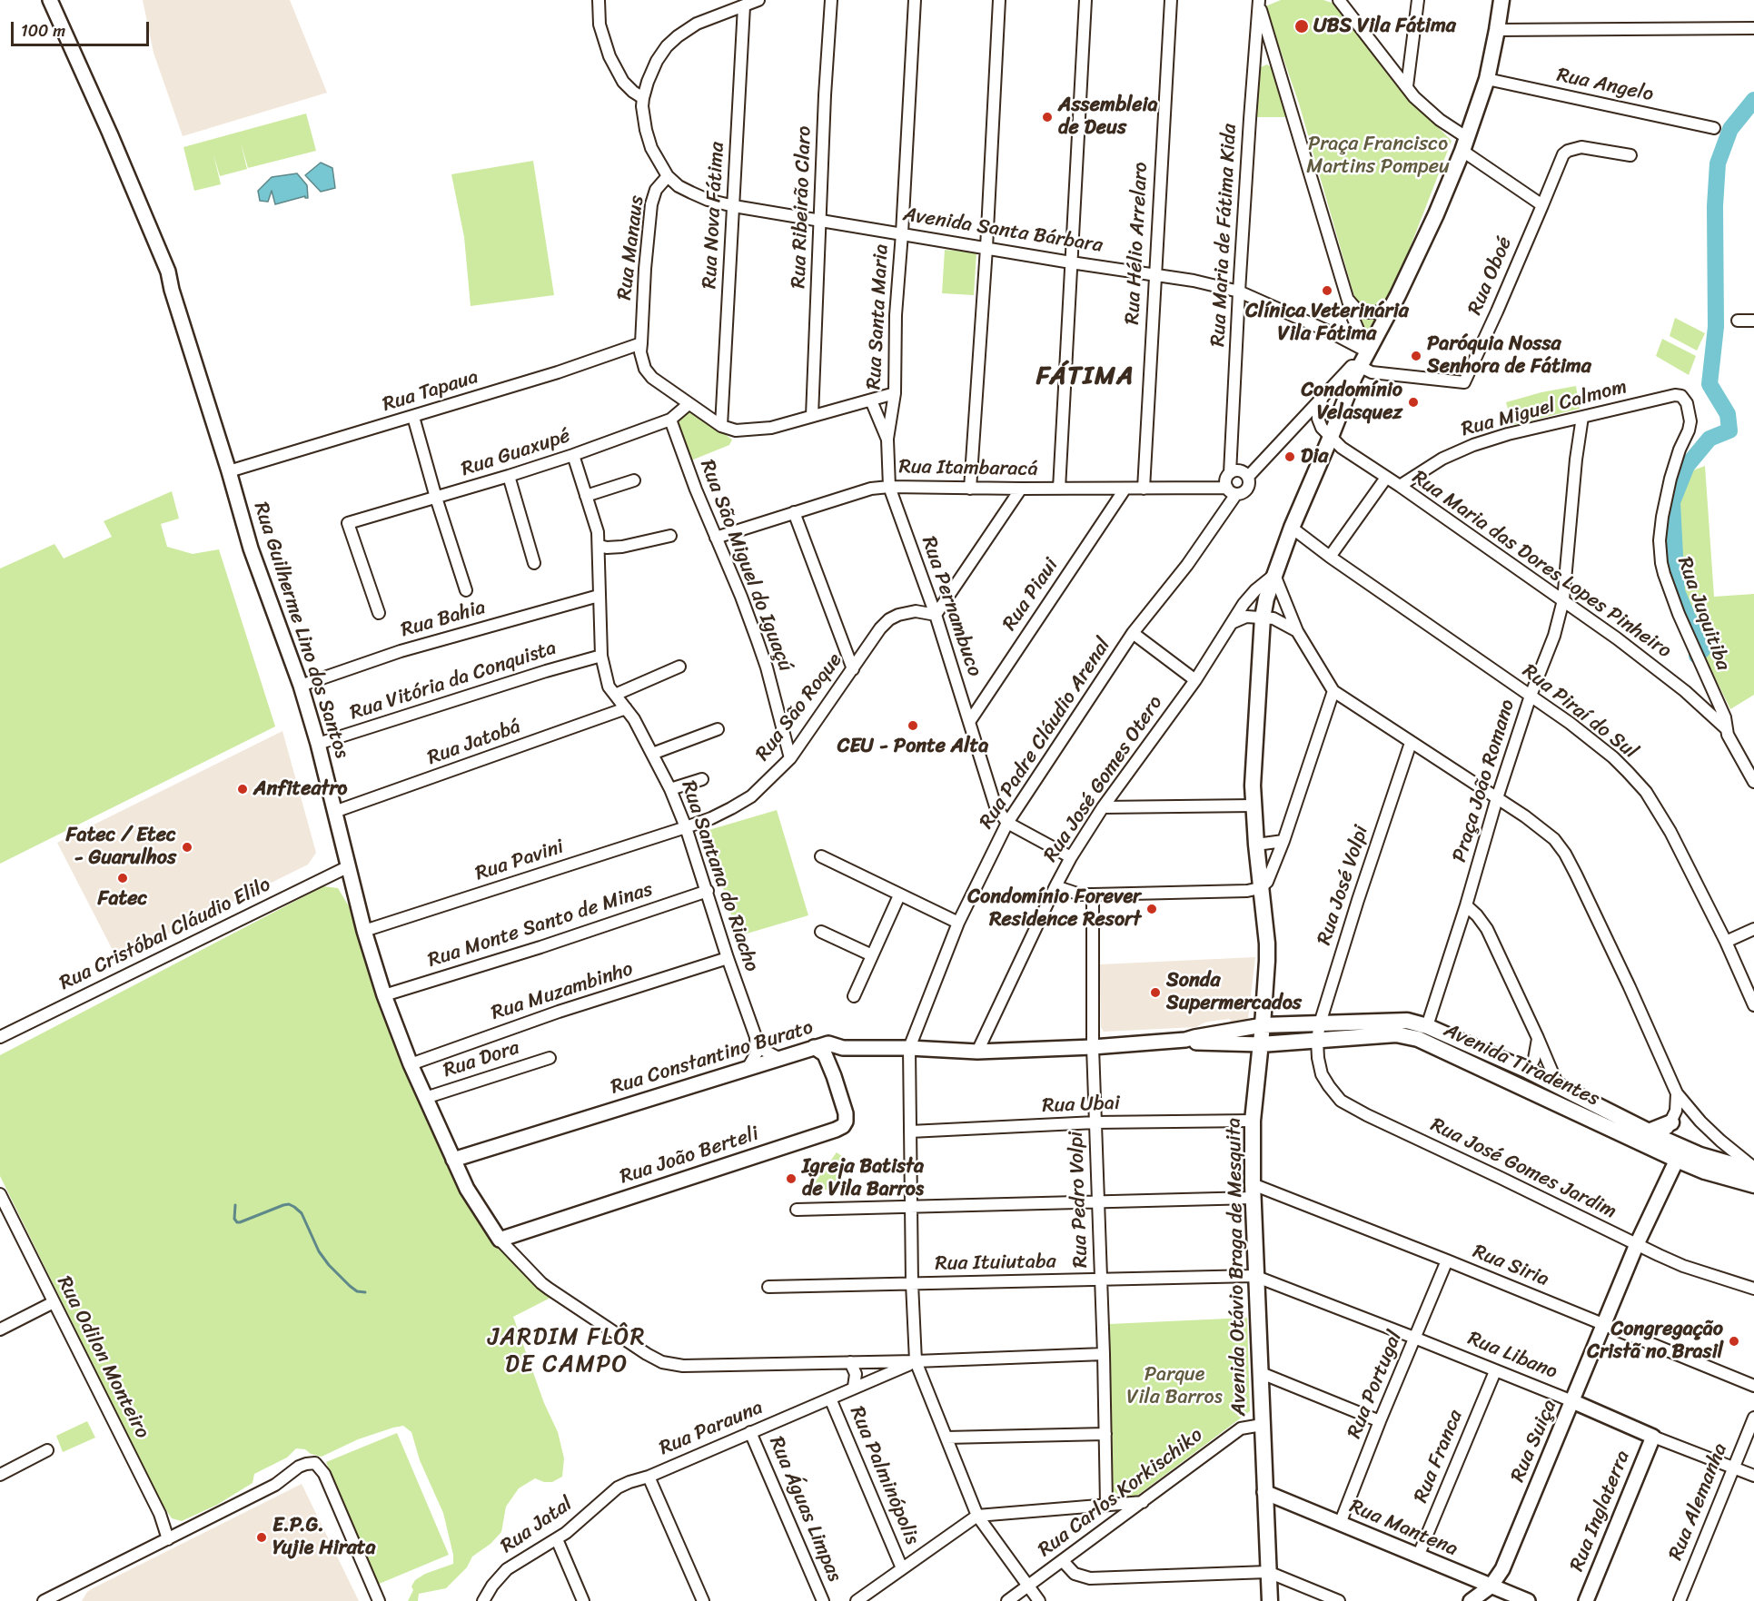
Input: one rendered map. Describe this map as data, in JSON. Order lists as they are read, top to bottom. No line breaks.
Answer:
{"streets":{"main road":["Avenida Tiradentes","Avenida Otávio Braga de Mesquita"],"street":["Rua Angelo","Rua Ribeirão Claro","Rua Nova Fátima","Avenida Santa Bárbara","Rua Maria de Fátima Kida","Rua Hélio Arrelaro","Rua Manaus","Rua Oboé","Rua Santa Maria","Rua Tapaua","Rua Miguel Calmom","Rua Guaxupé","Rua Itambaracá","Rua Maria das Dores Lopes Pinheiro","Rua São Miguel do Iguaçú","Rua Piaui","Rua Pernambuco","Rua Juquitiba","Rua Bahia","Rua Guilherme Lino dos Santos","Rua Vitória da Conquista","Rua São Roque","Rua Piraí do Sul","Rua Padre Cláudio Arenal","Rua Jatobá","Rua José Gomes Otero","Praça João Romano","Rua Pavini","Rua Santana do Riacho","Rua José Volpi","Rua Monte Santo de Minas","Rua Cristóbal Cláudio Elilo","Rua Muzambinho","Rua Constantino Burato","Rua Dora","Rua Ubai","Rua João Berteli","Rua José Gomes Jardim","Rua Pedro Volpi","Rua Ituiutaba","Rua Siria","Rua Libano","Rua Odilon Monteiro","Rua Portugal","Rua Parauna","Rua Suiça","Rua Franca","Rua Palminópolis","Rua Carlos Korkischiko","Rua Alemanha","Rua Águas Limpas","Rua Inglaterra","Rua Jatal","Rua Mantena"]},"crossings":[["Rua Angelo","Avenida Otávio Braga de Mesquita"],["Rua Ribeirão Claro","Avenida Santa Bárbara"],["Rua Nova Fátima","Avenida Santa Bárbara"],["Rua Nova Fátima","Rua Manaus"],["Avenida Santa Bárbara","Rua Maria de Fátima Kida"],["Avenida Santa Bárbara","Rua Hélio Arrelaro"],["Avenida Santa Bárbara","Rua Manaus"],["Avenida Santa Bárbara","Rua Santa Maria"],["Avenida Santa Bárbara","Avenida Otávio Braga de Mesquita"],["Rua Maria de Fátima Kida","Rua Itambaracá"],["Rua Maria de Fátima Kida","Rua Padre Cláudio Arenal"],["Rua Hélio Arrelaro","Rua Itambaracá"],["Rua Manaus","Rua Tapaua"],["Rua Manaus","Rua Guaxupé"],["Rua Oboé","Avenida Otávio Braga de Mesquita"],["Rua Santa Maria","Rua Pernambuco"],["Rua Tapaua","Rua Guilherme Lino dos Santos"],["Rua Miguel Calmom","Rua Maria das Dores Lopes Pinheiro"],["Rua Miguel Calmom","Rua Juquitiba"],["Rua Miguel Calmom","Praça João Romano"],["Rua Guaxupé","Rua São Miguel do Iguaçú"],["Rua Guaxupé","Rua Santana do Riacho"],["Rua Itambaracá","Rua São Miguel do Iguaçú"],["Rua Itambaracá","Rua Piaui"],["Rua Itambaracá","Rua Pernambuco"],["Rua Itambaracá","Rua Padre Cláudio Arenal"],["Rua Maria das Dores Lopes Pinheiro","Rua Juquitiba"],["Rua Maria das Dores Lopes Pinheiro","Praça João Romano"],["Rua Maria das Dores Lopes Pinheiro","Avenida Otávio Braga de Mesquita"],["Rua São Miguel do Iguaçú","Rua São Roque"],["Rua Piaui","Rua Pernambuco"],["Rua Pernambuco","Rua São Roque"],["Rua Pernambuco","Rua Padre Cláudio Arenal"],["Rua Bahia","Rua Guilherme Lino dos Santos"],["Rua Bahia","Rua Santana do Riacho"],["Rua Guilherme Lino dos Santos","Rua Vitória da Conquista"],["Rua Guilherme Lino dos Santos","Rua Padre Cláudio Arenal"],["Rua Guilherme Lino dos Santos","Rua Jatobá"],["Rua Guilherme Lino dos Santos","Rua Pavini"],["Rua Guilherme Lino dos Santos","Rua Monte Santo de Minas"],["Rua Guilherme Lino dos Santos","Rua Cristóbal Cláudio Elilo"],["Rua Guilherme Lino dos Santos","Rua Muzambinho"],["Rua Guilherme Lino dos Santos","Rua Constantino Burato"],["Rua Guilherme Lino dos Santos","Rua Dora"],["Rua Guilherme Lino dos Santos","Rua João Berteli"],["Rua Guilherme Lino dos Santos","Rua Pedro Volpi"],["Rua Guilherme Lino dos Santos","Rua Parauna"],["Rua Vitória da Conquista","Rua Santana do Riacho"],["Rua São Roque","Rua Pavini"],["Rua São Roque","Rua Santana do Riacho"],["Rua Piraí do Sul","Praça João Romano"],["Rua Piraí do Sul","Avenida Otávio Braga de Mesquita"],["Rua Padre Cláudio Arenal","Rua Constantino Burato"],["Rua Padre Cláudio Arenal","Rua Ubai"],["Rua Padre Cláudio Arenal","Rua Ituiutaba"],["Rua Padre Cláudio Arenal","Rua Parauna"],["Rua Padre Cláudio Arenal","Rua Carlos Korkischiko"],["Rua Jatobá","Rua Santana do Riacho"],["Rua José Gomes Otero","Rua Constantino Burato"],["Rua José Gomes Otero","Avenida Otávio Braga de Mesquita"],["Praça João Romano","Avenida Tiradentes"],["Rua Pavini","Rua Santana do Riacho"],["Rua Santana do Riacho","Rua Monte Santo de Minas"],["Rua Santana do Riacho","Rua Muzambinho"],["Rua Santana do Riacho","Rua Constantino Burato"],["Rua José Volpi","Avenida Tiradentes"],["Rua José Volpi","Rua José Gomes Jardim"],["Rua Constantino Burato","Avenida Tiradentes"],["Rua Constantino Burato","Rua João Berteli"],["Rua Constantino Burato","Rua Pedro Volpi"],["Rua Constantino Burato","Avenida Otávio Braga de Mesquita"],["Avenida Tiradentes","Rua José Gomes Jardim"],["Avenida Tiradentes","Avenida Otávio Braga de Mesquita"],["Avenida Tiradentes","Rua Suiça"],["Rua Ubai","Rua Pedro Volpi"],["Rua Ubai","Avenida Otávio Braga de Mesquita"],["Rua José Gomes Jardim","Rua Suiça"],["Rua Pedro Volpi","Rua Ituiutaba"],["Rua Ituiutaba","Avenida Otávio Braga de Mesquita"],["Rua Ituiutaba","Rua Libano"],["Rua Siria","Avenida Otávio Braga de Mesquita"],["Rua Siria","Rua Portugal"],["Rua Siria","Rua Suiça"],["Avenida Otávio Braga de Mesquita","Rua Libano"],["Avenida Otávio Braga de Mesquita","Rua Carlos Korkischiko"],["Avenida Otávio Braga de Mesquita","Rua Mantena"],["Rua Libano","Rua Portugal"],["Rua Libano","Rua Suiça"],["Rua Libano","Rua Franca"],["Rua Libano","Rua Alemanha"],["Rua Libano","Rua Inglaterra"],["Rua Portugal","Rua Mantena"],["Rua Parauna","Rua Palminópolis"],["Rua Parauna","Rua Águas Limpas"],["Rua Parauna","Rua Jatal"],["Rua Suiça","Rua Mantena"],["Rua Franca","Rua Mantena"]],"districts":["FÁTIMA","JARDIM FLÔR DE CAMPO"],"parks":["Praça Francisco Martins Pompeu","Parque Vila Barros"],"places":["UBS Vila Fátima","Assembleia de Deus","Clínica Veterinária Vila Fátima","Paróquia Nossa Senhora de Fátima","Condomínio Velasquez","Dia","CEU - Ponte Alta","Anfiteatro","Fatec / Etec - Guarulhos","Fatec","Condomínio Forever Residence Resort","Sonda Supermercados","Igreja Batista de Vila Barros","Congregação Cristã no Brasil","E.P.G. Yujie Hirata"],"scale_bar":"100 m"}
